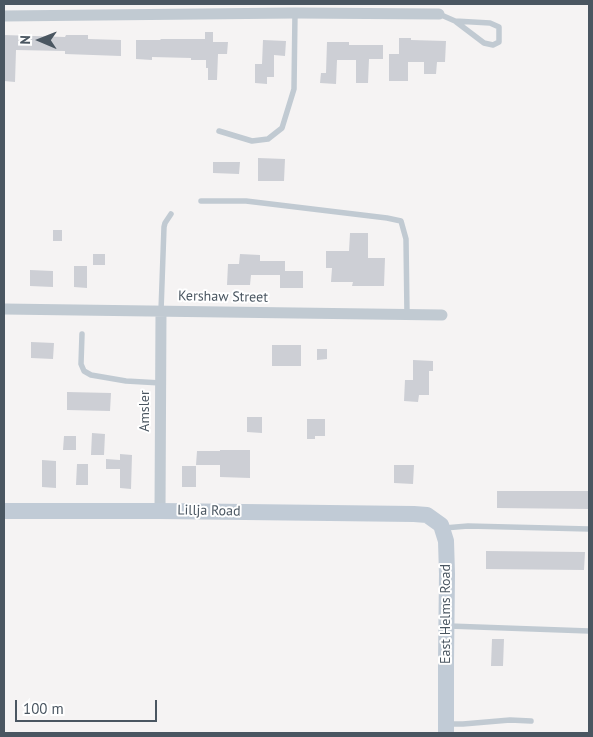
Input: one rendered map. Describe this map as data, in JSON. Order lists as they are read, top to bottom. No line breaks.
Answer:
{"streets":{"street":["Kershaw Street","Amsler","Lillja Road","East Helms Road"]},"crossings":[["Kershaw Street","Amsler"],["Amsler","Lillja Road"],["Lillja Road","East Helms Road"]],"scale_bar":"100 m","north":"left"}
